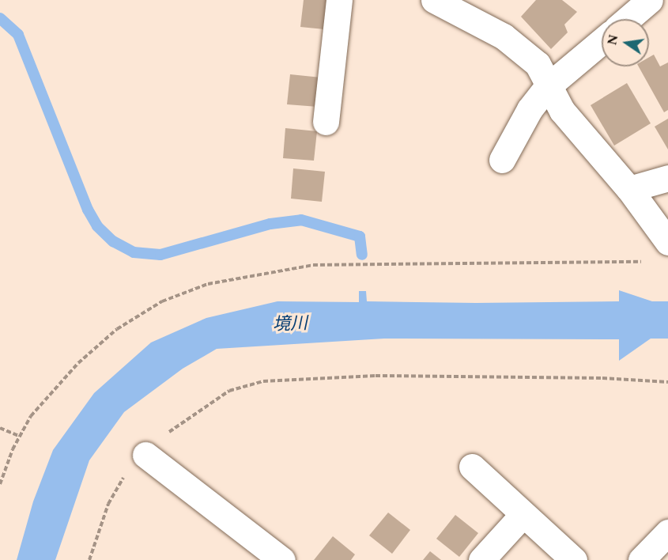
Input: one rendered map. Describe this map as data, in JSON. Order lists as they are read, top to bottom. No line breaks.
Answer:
{"water":["境川"],"north":"left"}
